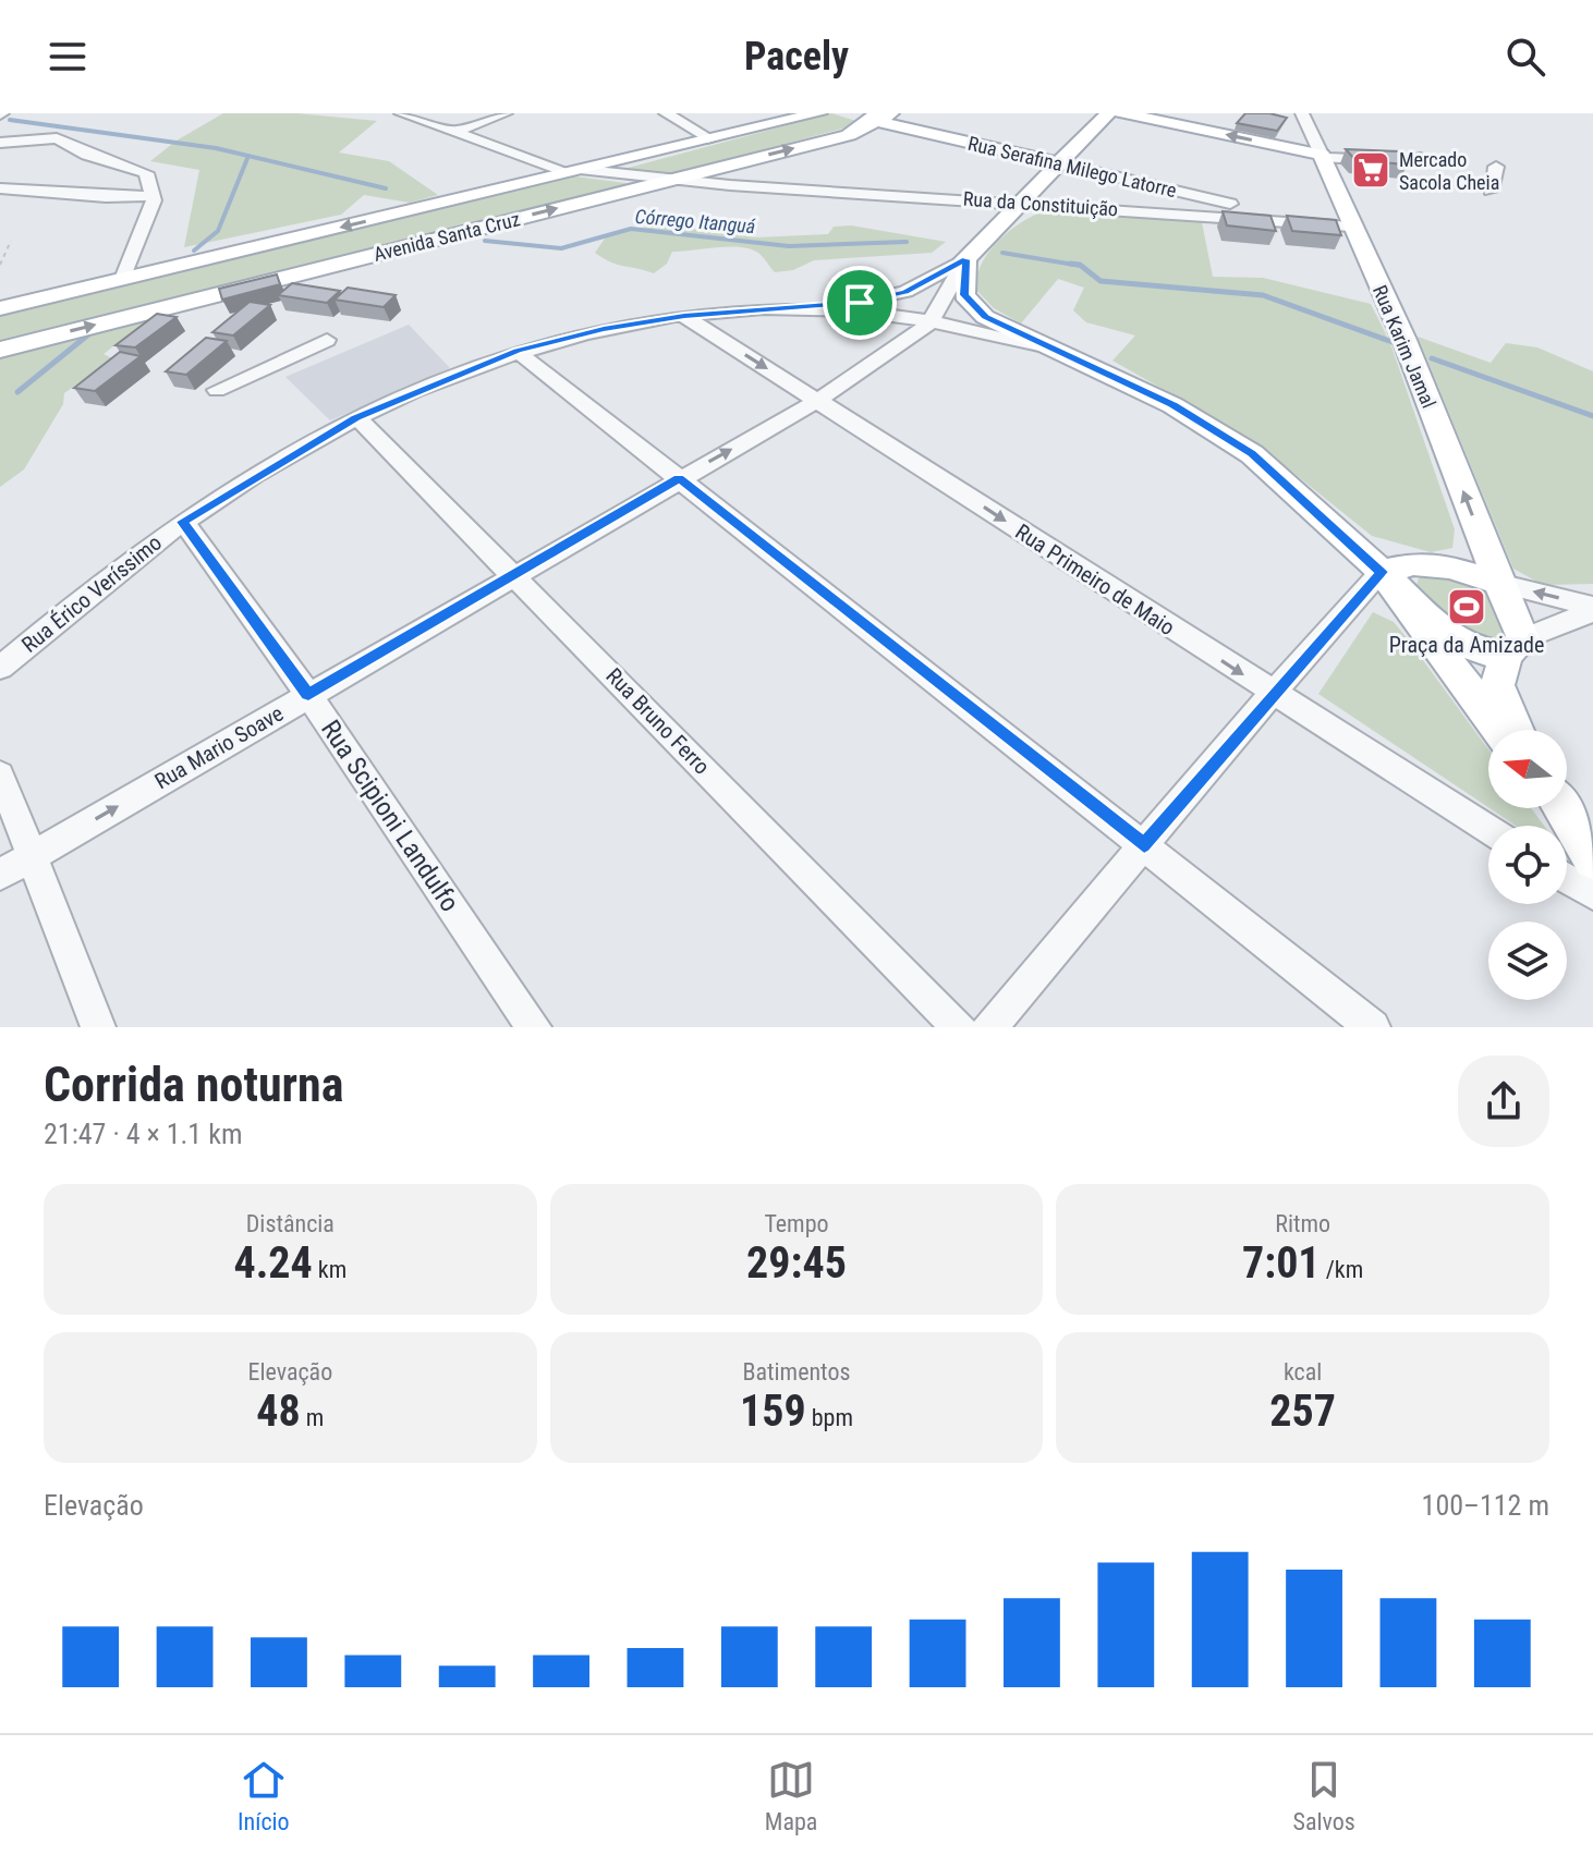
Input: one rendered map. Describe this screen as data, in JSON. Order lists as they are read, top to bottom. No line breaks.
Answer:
{"streets":{"main road":["Rua Serafina Milego Latorre","Avenida Santa Cruz","Rua Karim Jamal"],"street":["Rua da Constituição","Rua Primeiro de Maio","Rua Érico Veríssimo","Rua Bruno Ferro","Rua Mario Soave","Rua Scipioni Landulfo"]},"crossings":[["Rua Serafina Milego Latorre","Rua da Constituição"],["Rua Serafina Milego Latorre","Avenida Santa Cruz"],["Rua da Constituição","Avenida Santa Cruz"],["Rua da Constituição","Rua Karim Jamal"],["Rua Primeiro de Maio","Rua Érico Veríssimo"],["Rua Primeiro de Maio","Rua Mario Soave"],["Rua Érico Veríssimo","Rua Bruno Ferro"],["Rua Érico Veríssimo","Rua Mario Soave"],["Rua Érico Veríssimo","Rua Scipioni Landulfo"],["Rua Bruno Ferro","Rua Mario Soave"],["Rua Mario Soave","Rua Scipioni Landulfo"]],"one_way":["Rua Karim Jamal","Rua Mario Soave"],"water":["Córrego Itanguá"],"places":{"supermarket":["Mercado Sacola Cheia"],"sports":["Praça da Amizade"]},"north":"left","page":{"header":"Pacely","heading":["Corrida noturna","21:47 · 4 × 1.1 km"],"stats":[["Distância","4.24 km"],["Tempo","29:45"],["Ritmo","7:01 /km"],["Elevação","48 m"],["Batimentos","159 bpm"],["kcal","257"]],"chart":["Elevação","100–112 m"],"tabs":["Início","Mapa","Salvos"]}}
